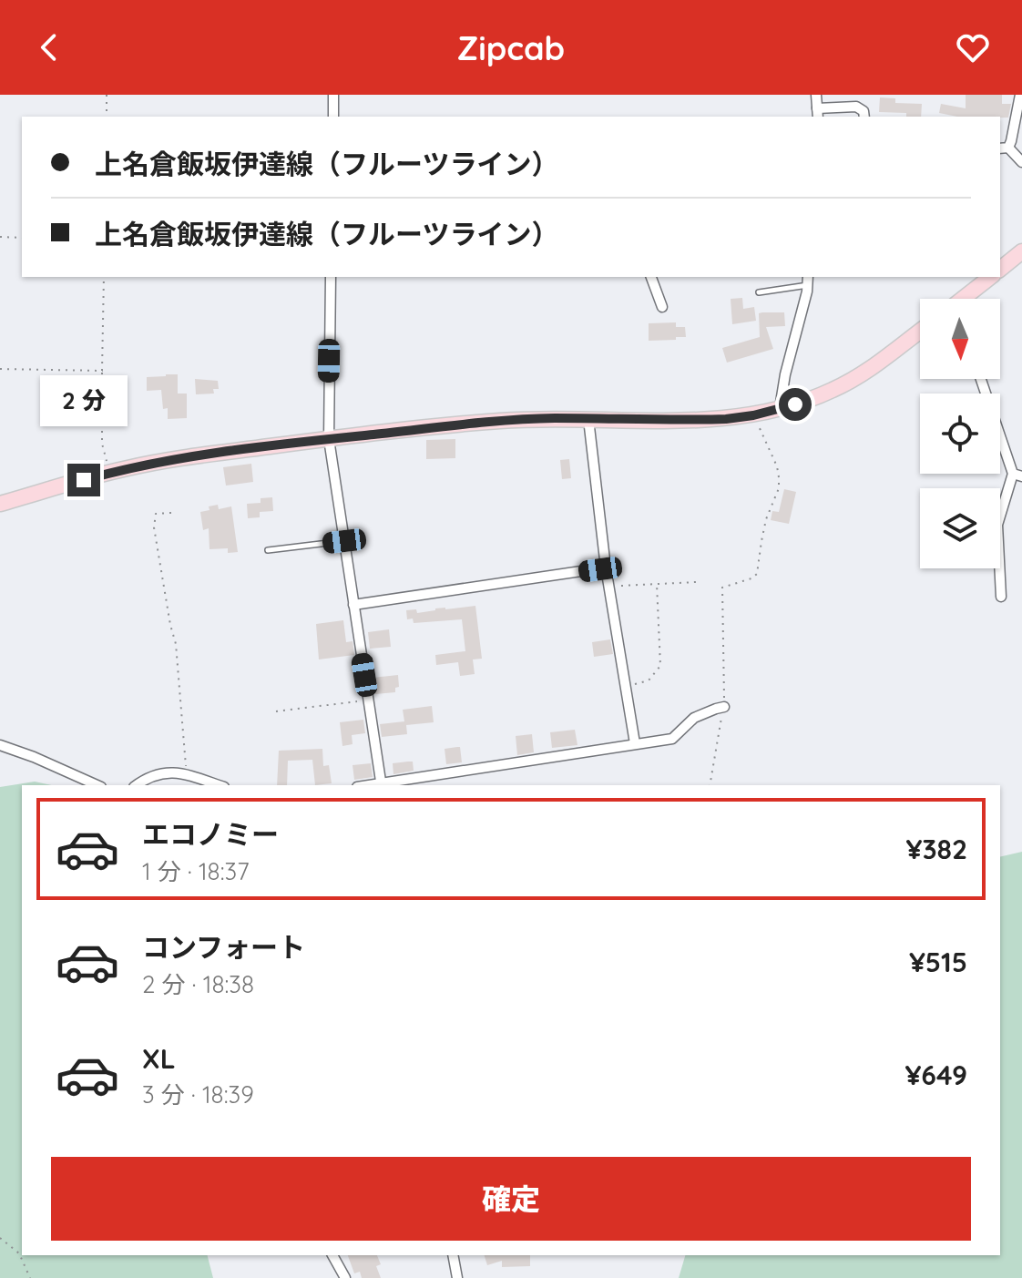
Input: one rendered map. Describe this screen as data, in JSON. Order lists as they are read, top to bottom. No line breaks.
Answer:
{"north":"bottom","page":{"header":"Zipcab","banner":["上名倉飯坂伊達線（フルーツライン）","上名倉飯坂伊達線（フルーツライン）"],"bubble":"2 分","list":[{"name":"エコノミー","note":"1 分 · 18:37","value":"¥382"},{"name":"コンフォート","note":"2 分 · 18:38","value":"¥515"},{"name":"XL","note":"3 分 · 18:39","value":"¥649"}],"buttons":"確定"}}
